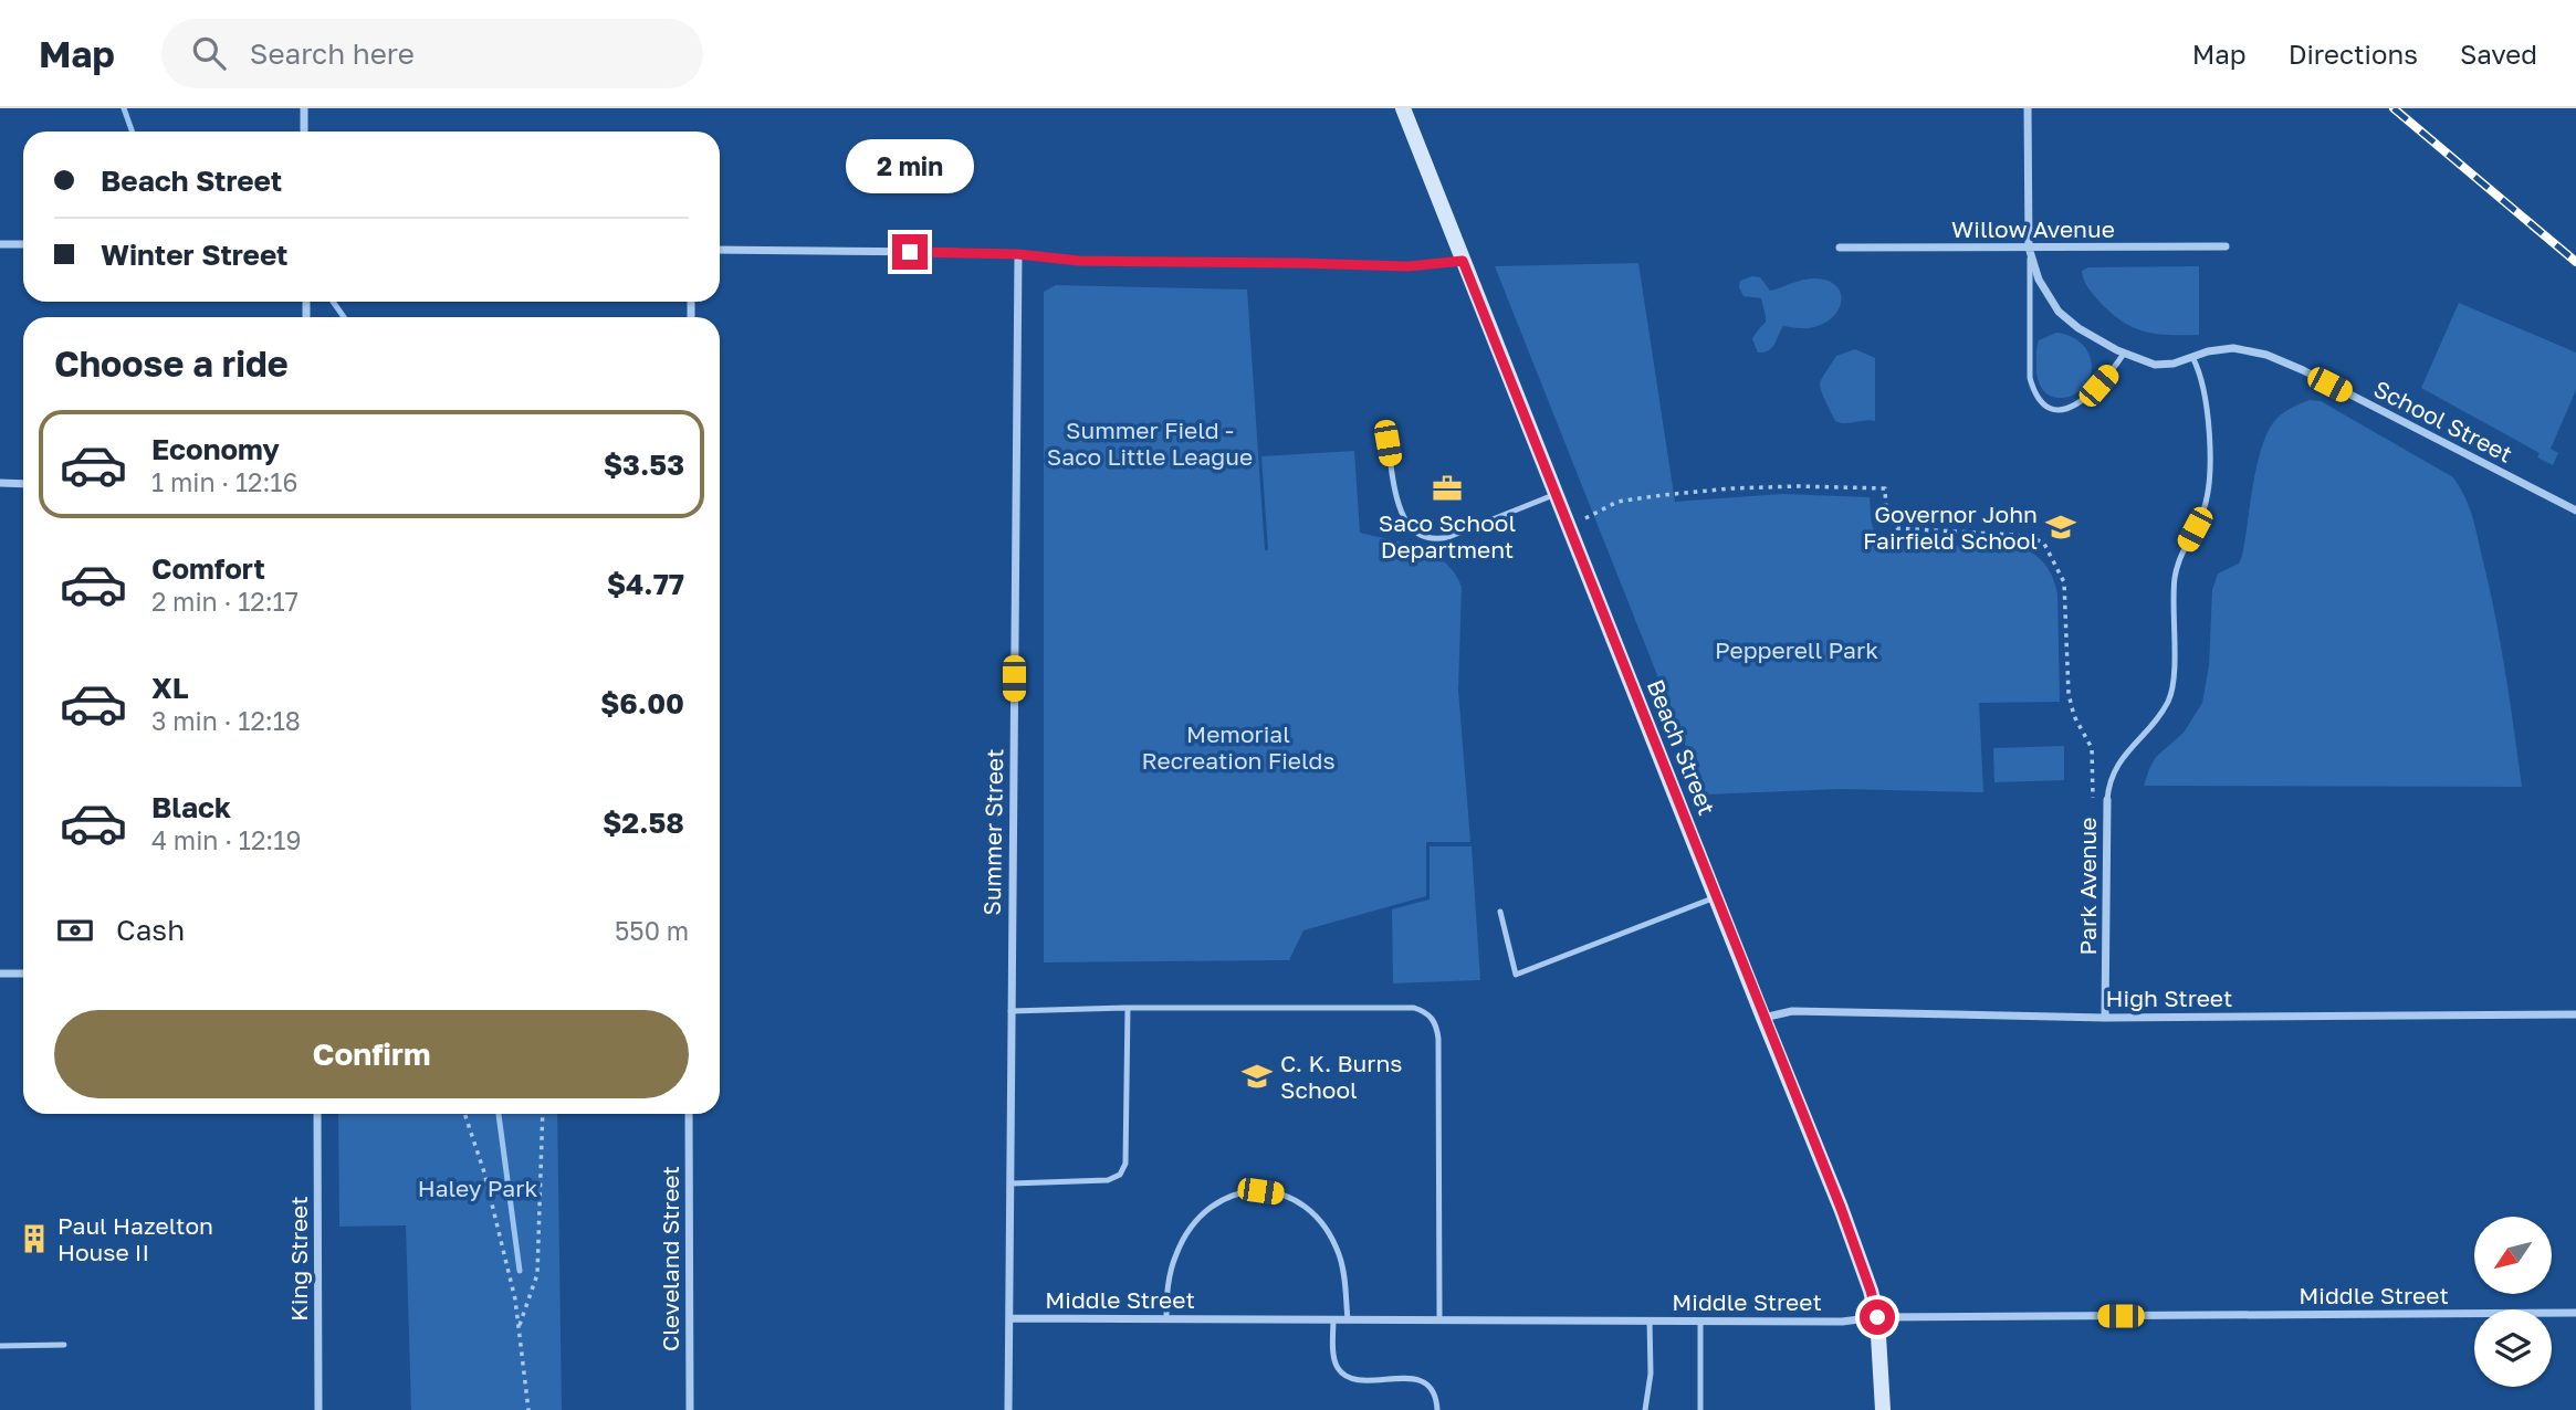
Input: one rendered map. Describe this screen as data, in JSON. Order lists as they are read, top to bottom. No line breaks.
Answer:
{"streets":{"main road":["Beach Street"],"street":["Willow Avenue","School Street","Summer Street","Park Avenue","High Street","King Street","Cleveland Street","Middle Street"]},"crossings":[["Willow Avenue","School Street"],["Beach Street","High Street"],["Beach Street","Middle Street"],["Summer Street","Middle Street"],["Park Avenue","High Street"]],"parks":["Summer Field - Saco Little League","Pepperell Park","Memorial Recreation Fields","Haley Park"],"places":{"office":["Saco School Department"],"school or university":["Governor John Fairfield School","C. K. Burns School"],"building":["Paul Hazelton House II"]},"north":"bottom left","page":{"header":"Map","search":"Search here","nav":["Map","Directions","Saved"],"banner":["Beach Street","Winter Street"],"bubble":"2 min","heading":"Choose a ride","list":[{"name":"Economy","note":"1 min · 12:16","value":"$3.53"},{"name":"Comfort","note":"2 min · 12:17","value":"$4.77"},{"name":"XL","note":"3 min · 12:18","value":"$6.00"},{"name":"Black","note":"4 min · 12:19","value":"$2.58"}],"pay":["Cash","550 m"],"buttons":"Confirm"}}
